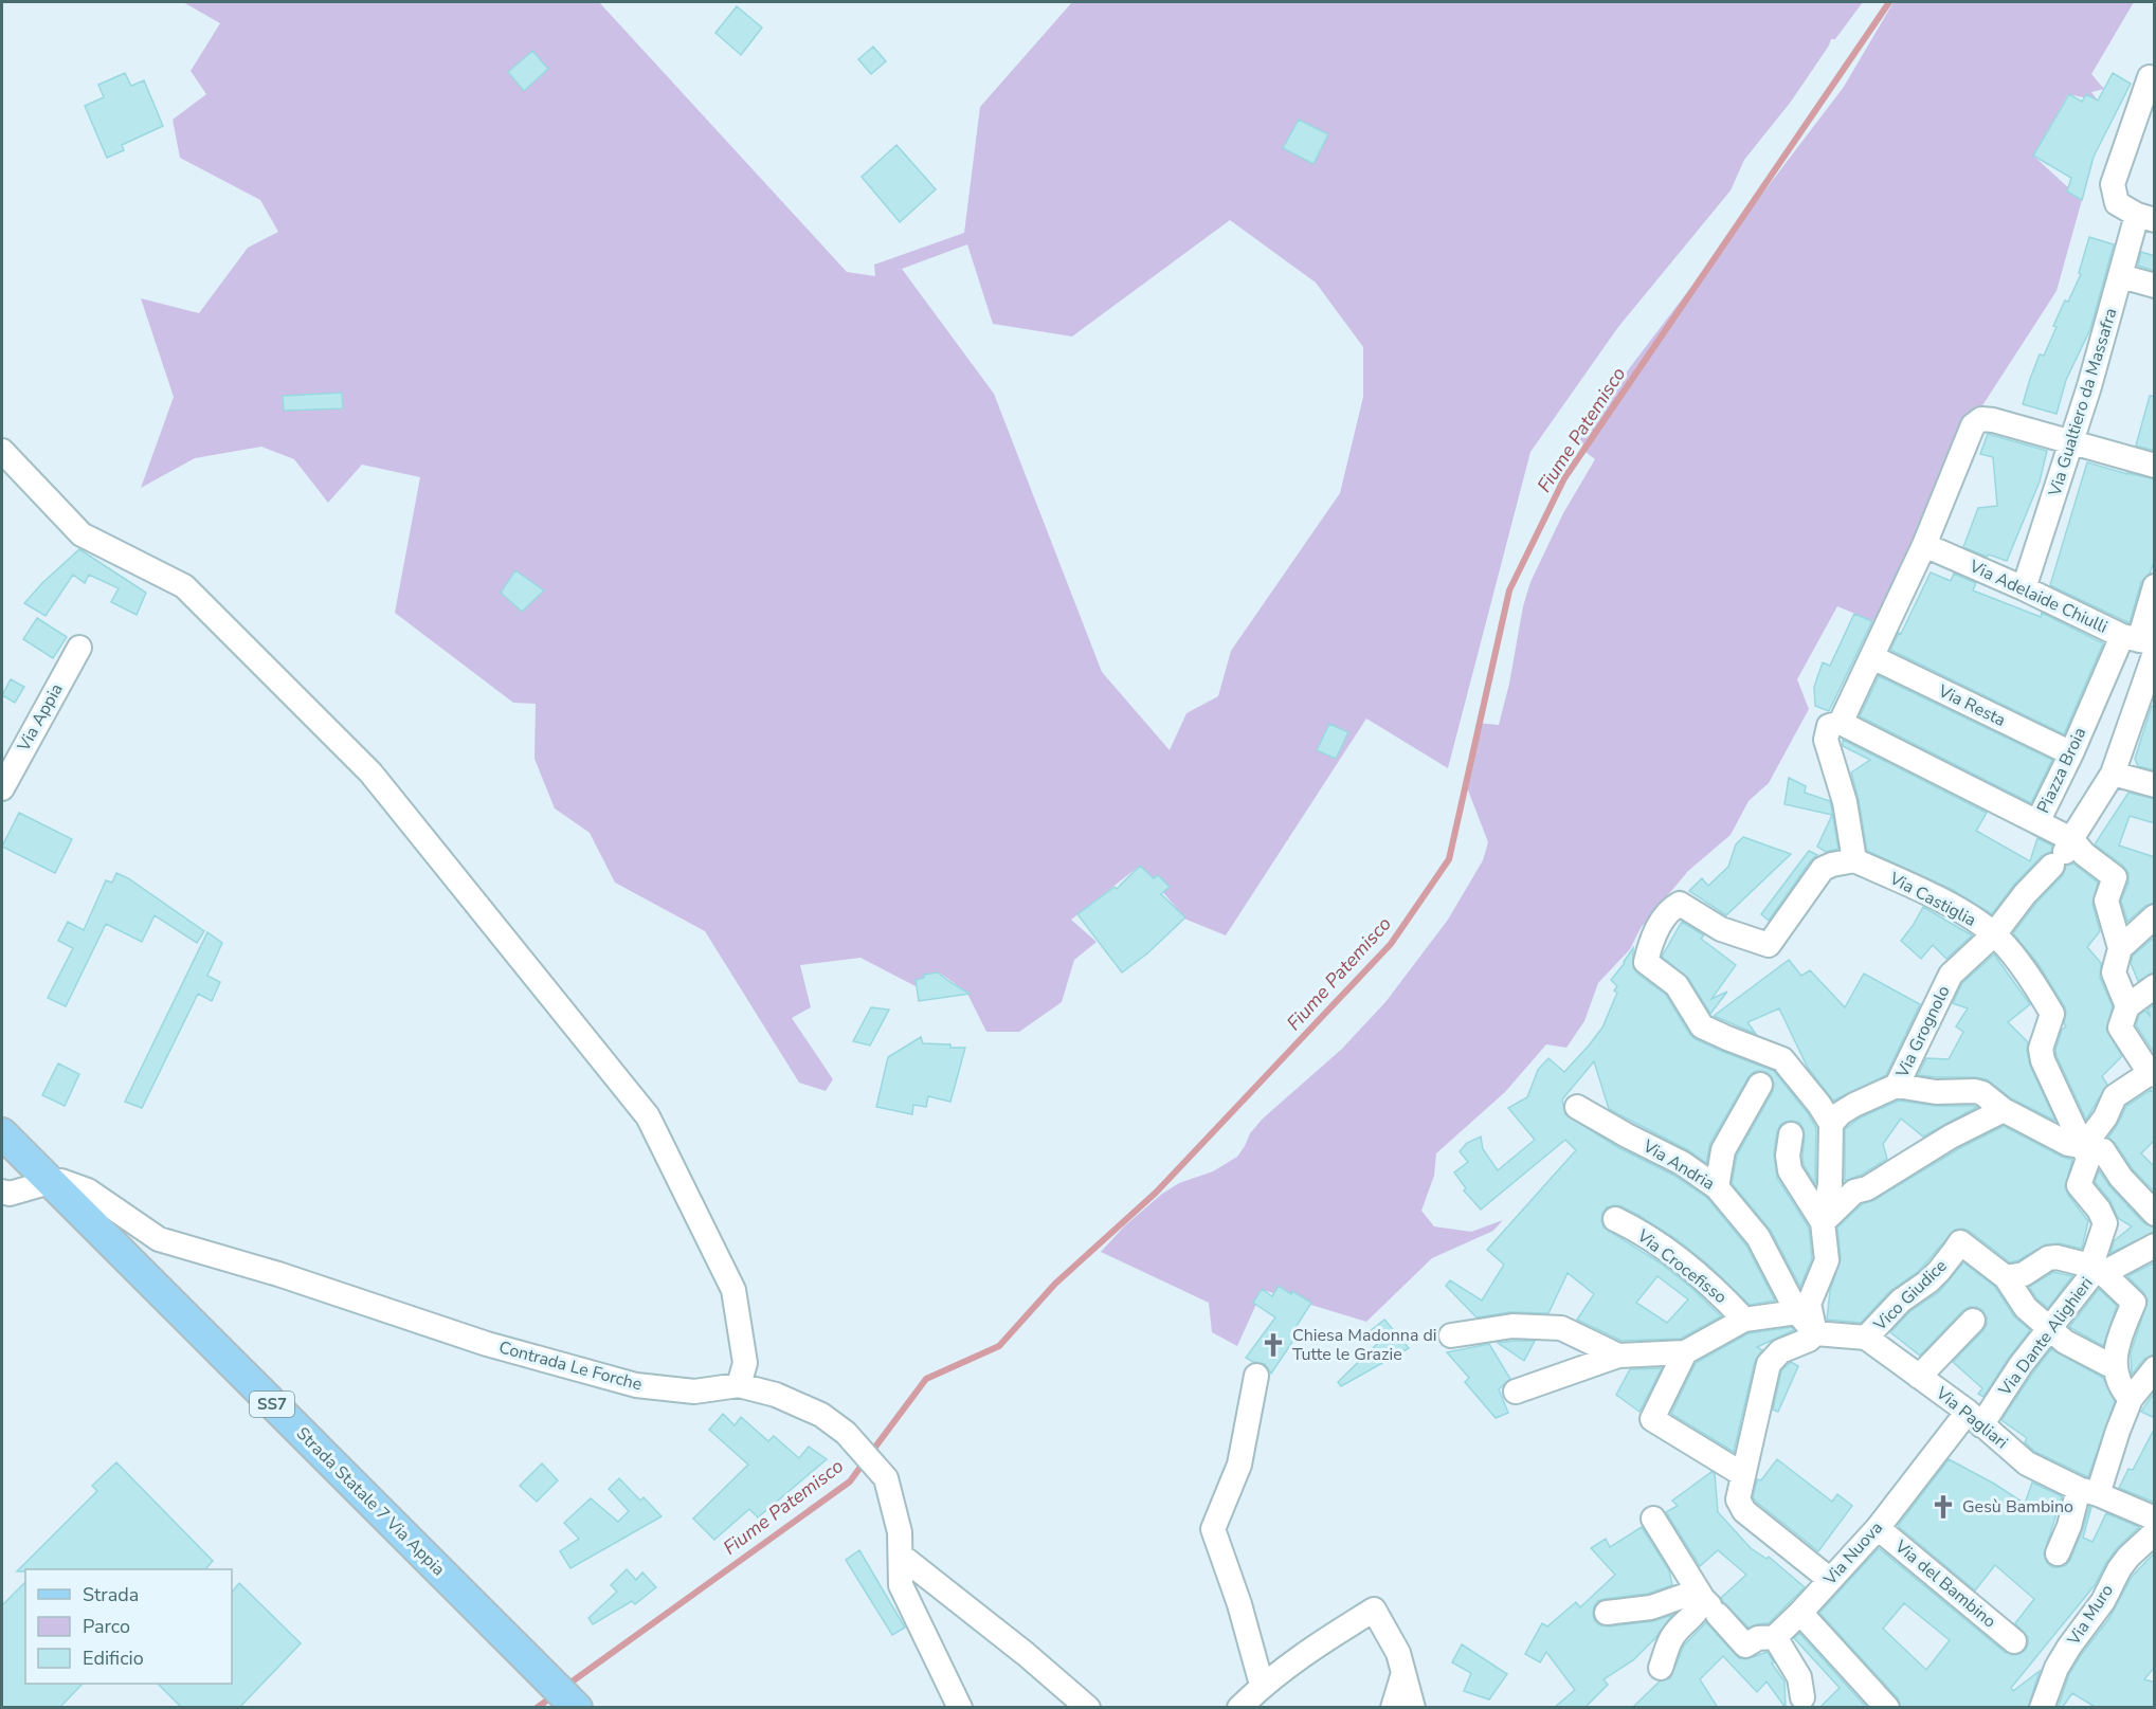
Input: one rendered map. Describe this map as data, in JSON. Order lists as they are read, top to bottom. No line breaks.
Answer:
{"streets":{"main road":["SS7","Strada Statale 7 Via Appia"],"street":["Via Gualtiero da Massafra","Via Adelaide Chiulli","Via Resta","Via Appia","Piazza Broia","Via Castiglia","Via Grognolo","Via Andria","Via Crocefisso","Vico Giudice","Via Dante Alighieri","Contrada Le Forche","Via Pagliari","Via Nuova","Via del Bambino","Via Muro"]},"crossings":[["Via Gualtiero da Massafra","Via Adelaide Chiulli"],["Via Adelaide Chiulli","Piazza Broia"],["Via Resta","Piazza Broia"],["Piazza Broia","Via Grognolo"],["Via Castiglia","Via Grognolo"],["Vico Giudice","Via Pagliari"],["Via Dante Alighieri","Via Pagliari"],["Via Dante Alighieri","Via Nuova"],["Contrada Le Forche","Strada Statale 7 Via Appia"],["Via Pagliari","Via Nuova"],["Via Nuova","Via del Bambino"]],"water":["Fiume Patemisco"],"places":{"church":["Chiesa Madonna di Tutte le Grazie","Gesù Bambino"]},"legend":["Strada","Parco","Edificio"]}
